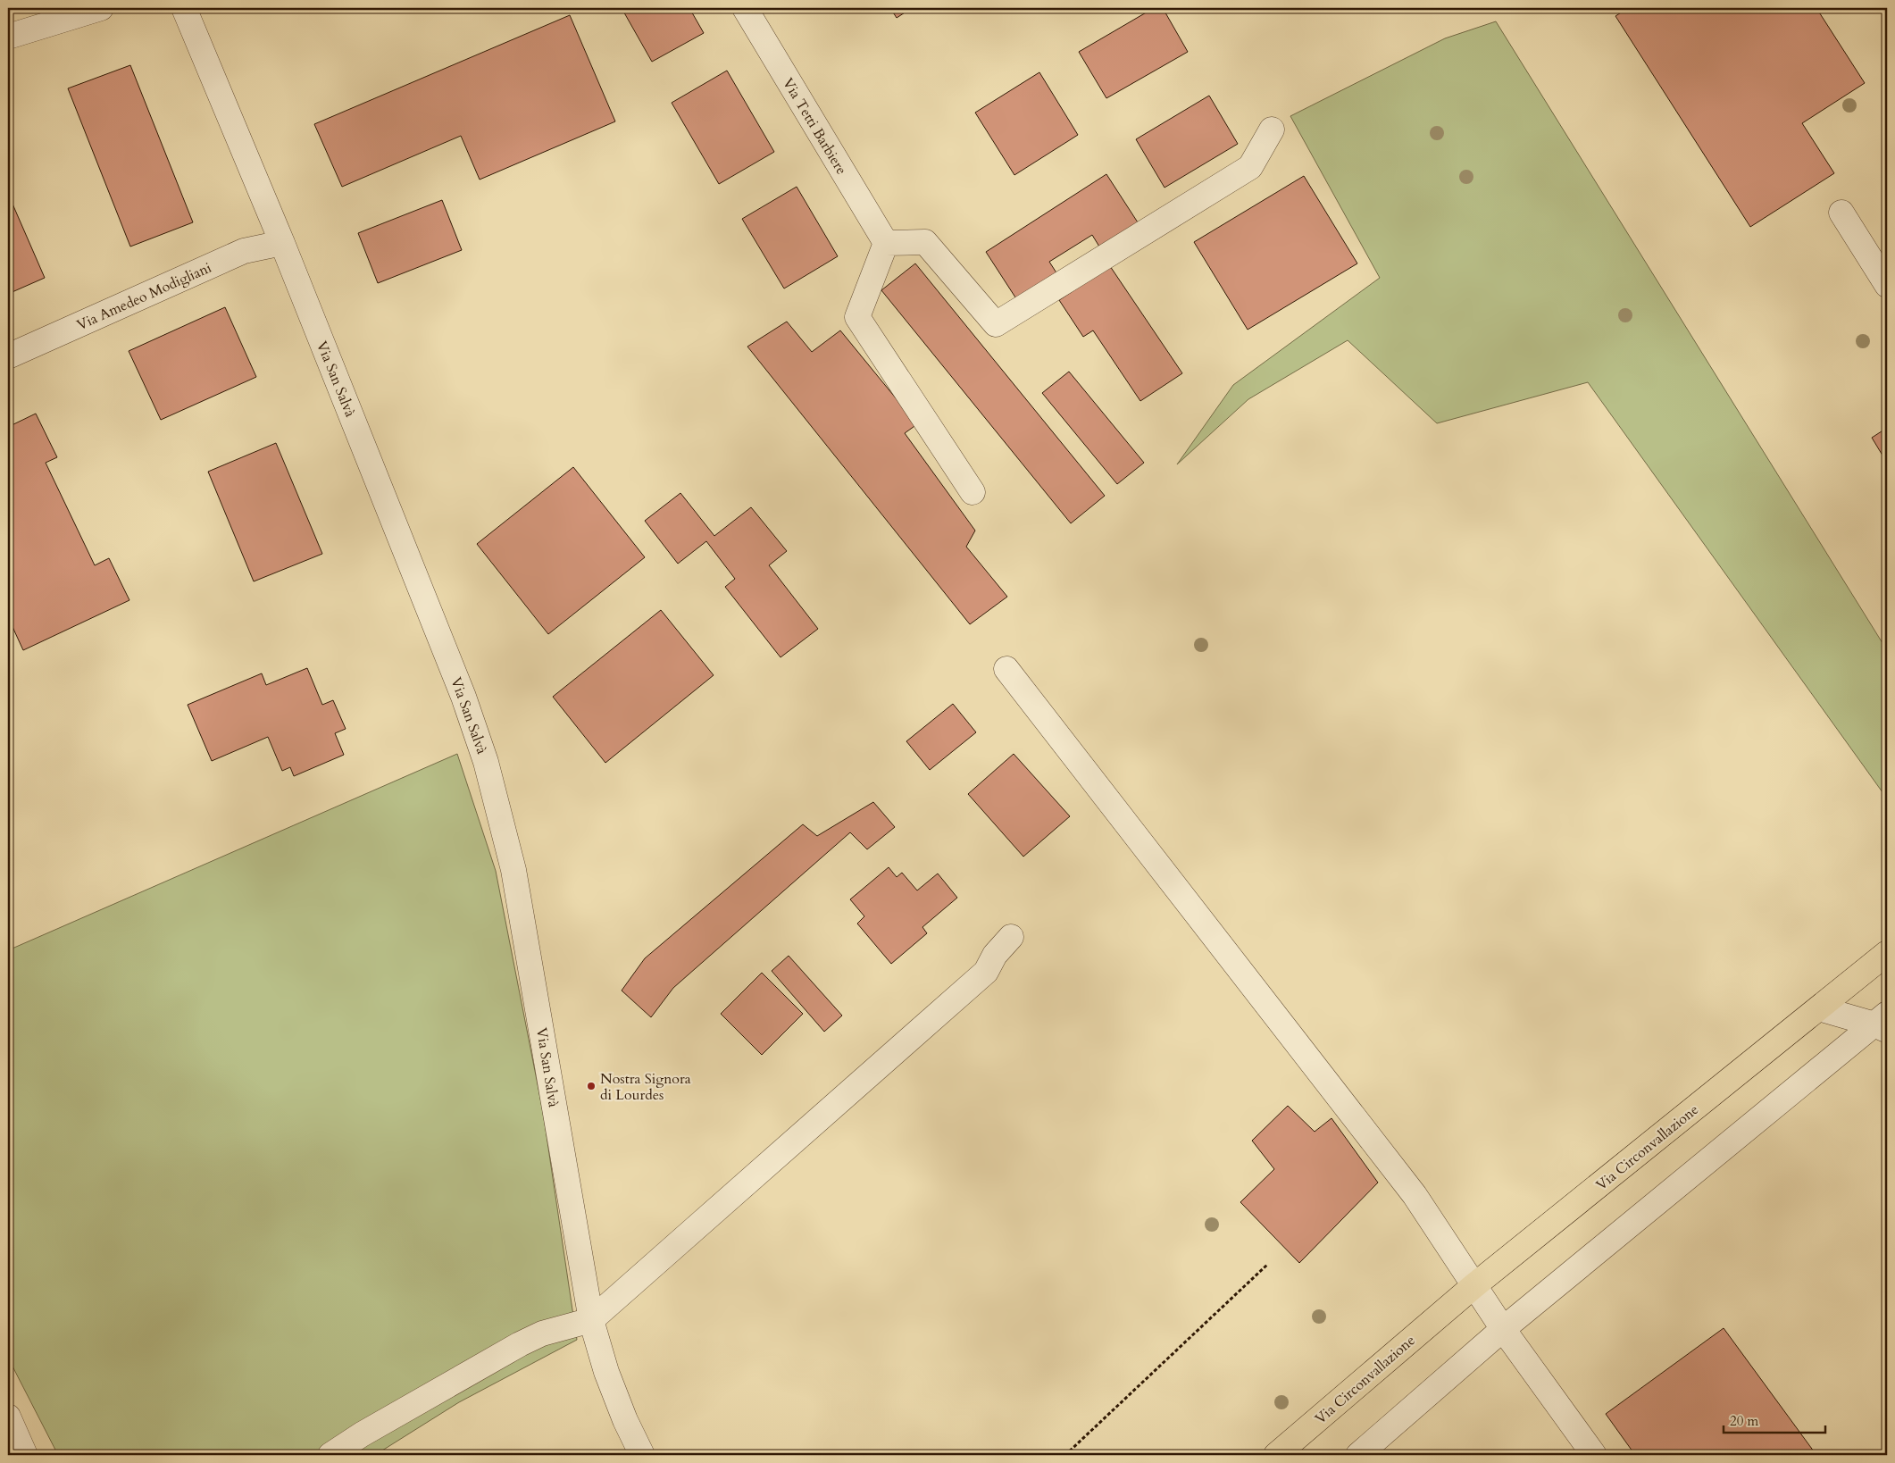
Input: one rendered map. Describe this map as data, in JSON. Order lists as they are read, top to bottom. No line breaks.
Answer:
{"streets":{"main road":["Via Circonvallazione"],"street":["Via Tetti Barbiere","Via Amedeo Modigliani","Via San Salvà"]},"crossings":[["Via Amedeo Modigliani","Via San Salvà"]],"places":["Nostra Signora di Lourdes"],"scale_bar":"20 m"}
